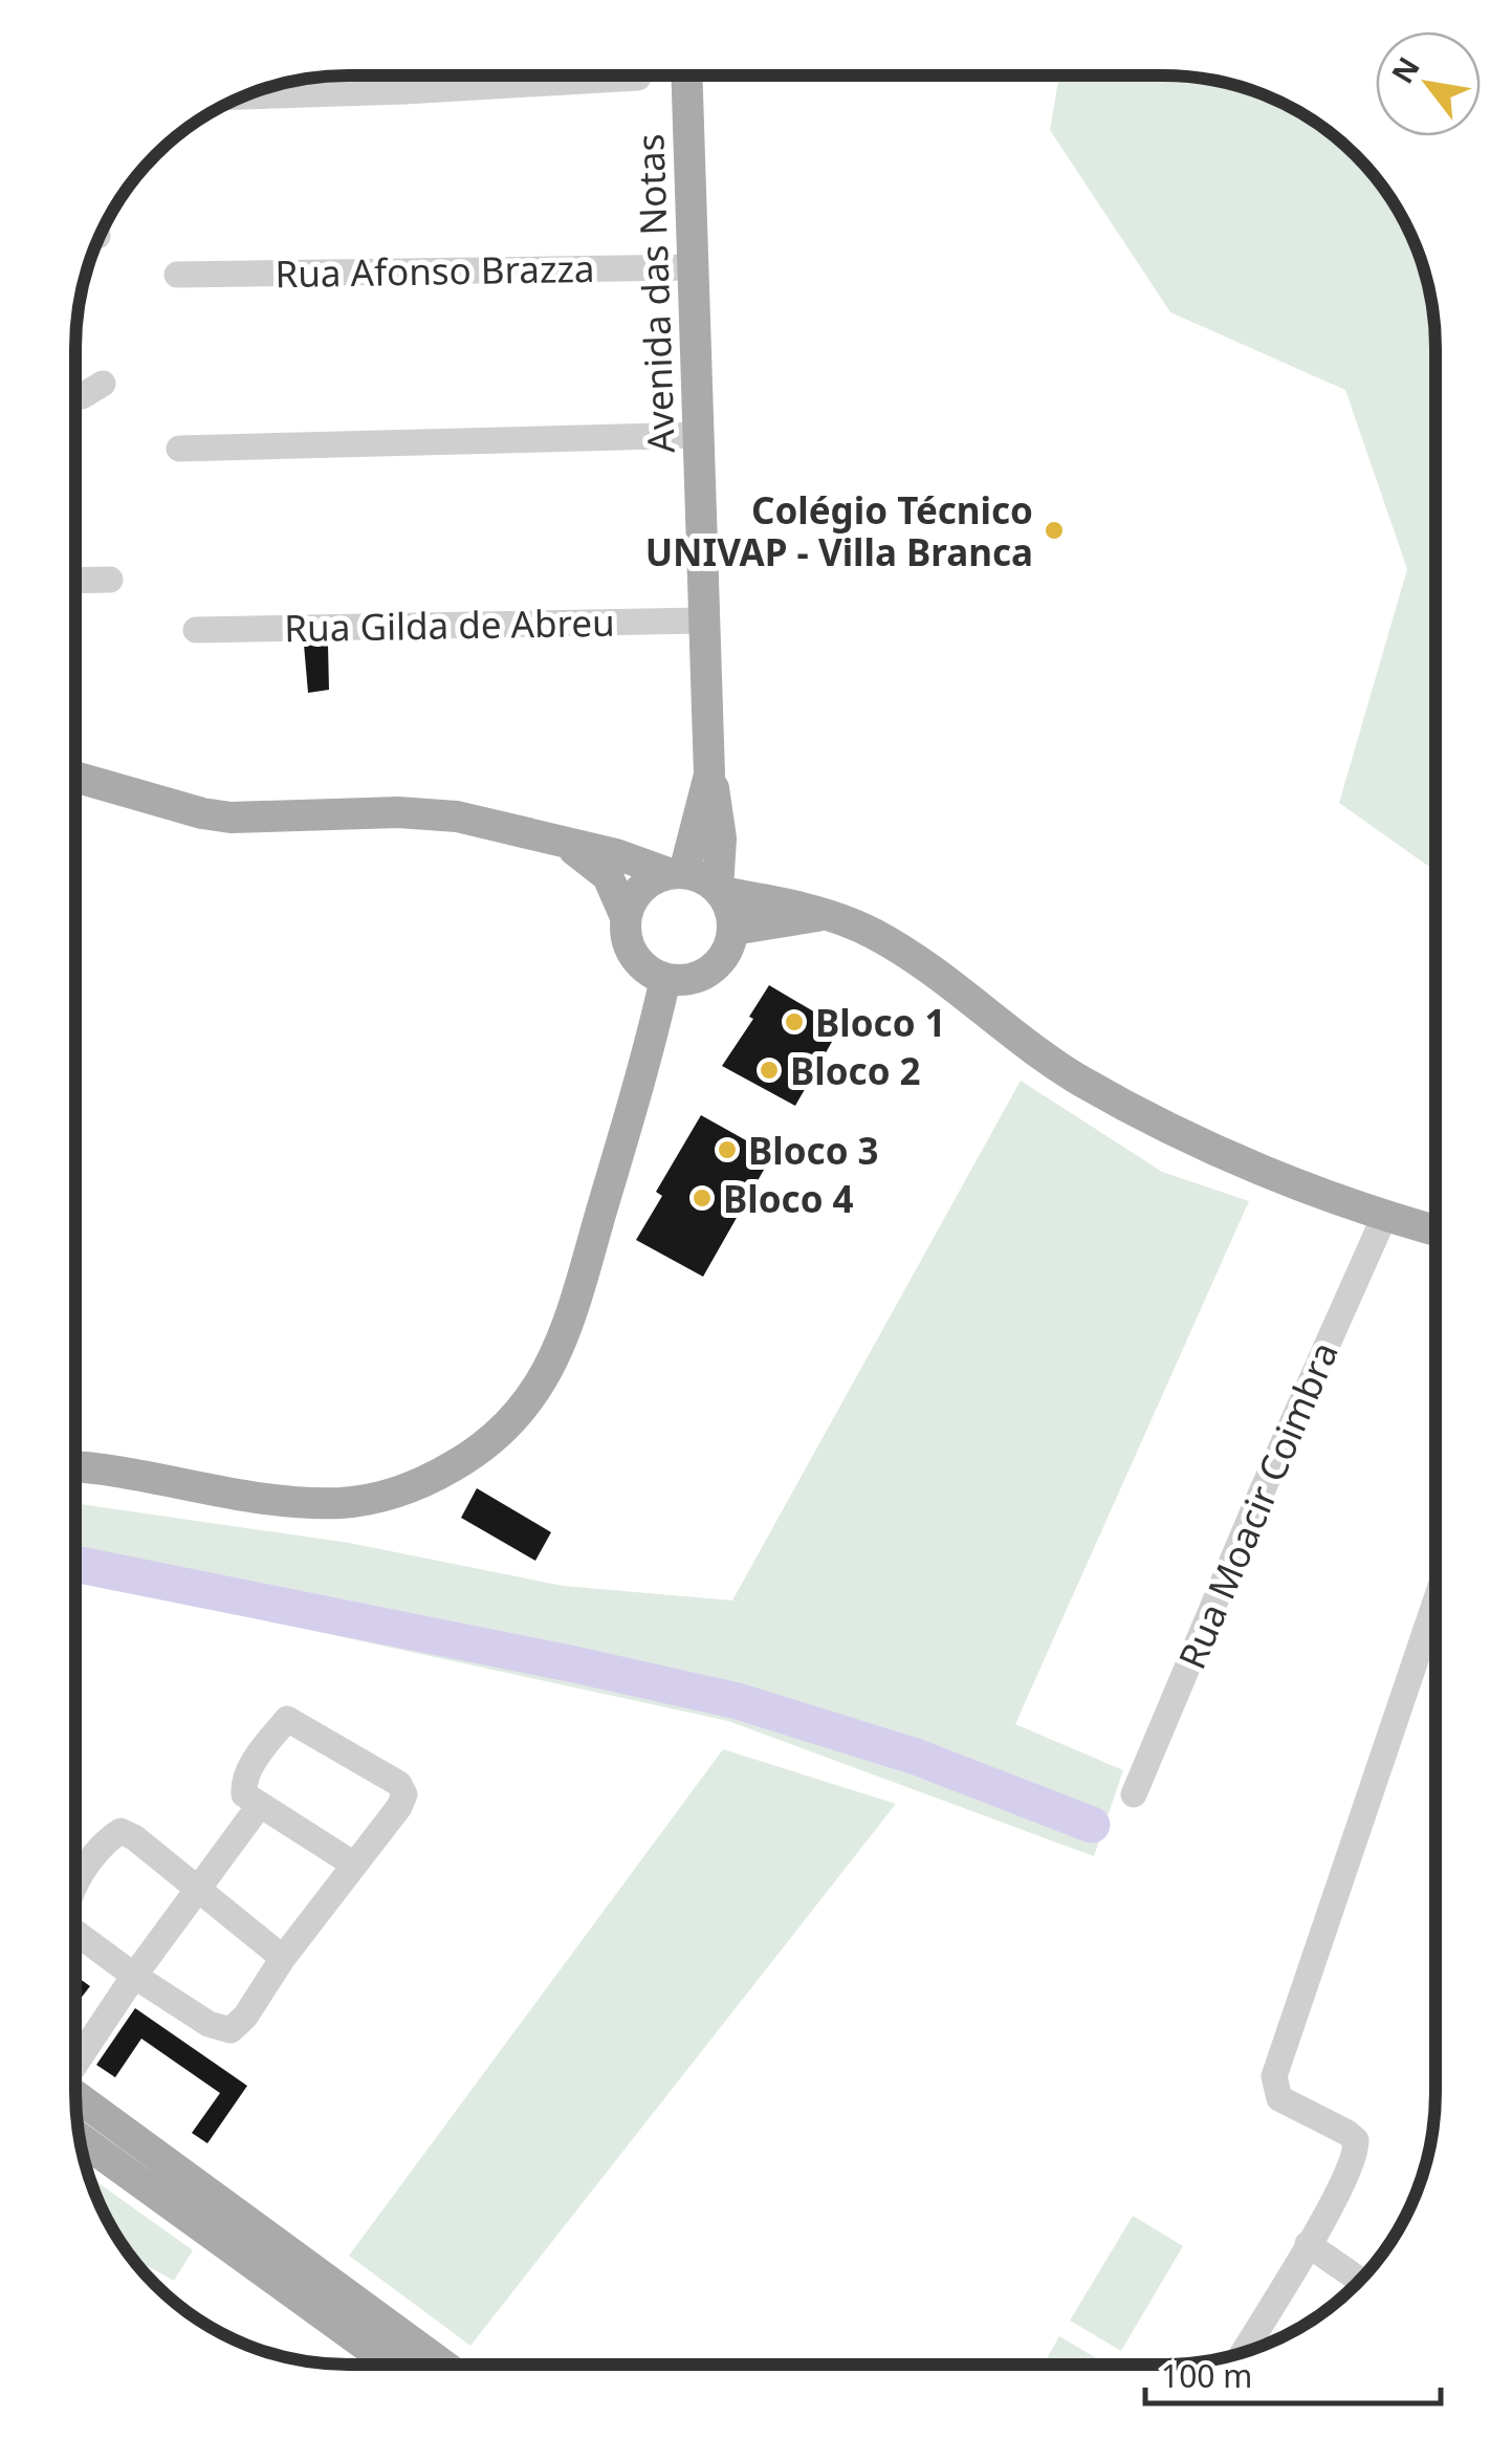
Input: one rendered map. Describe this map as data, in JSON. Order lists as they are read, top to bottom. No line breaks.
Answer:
{"streets":{"main road":["Avenida das Notas"],"street":["Rua Afonso Brazza","Rua Gilda de Abreu","Rua Moacir Coimbra"]},"crossings":[["Rua Afonso Brazza","Avenida das Notas"],["Avenida das Notas","Rua Gilda de Abreu"]],"places":["Colégio Técnico UNIVAP - Villa Branca","Bloco 1","Bloco 2","Bloco 3","Bloco 4"],"scale_bar":"100 m","north":"top left"}
